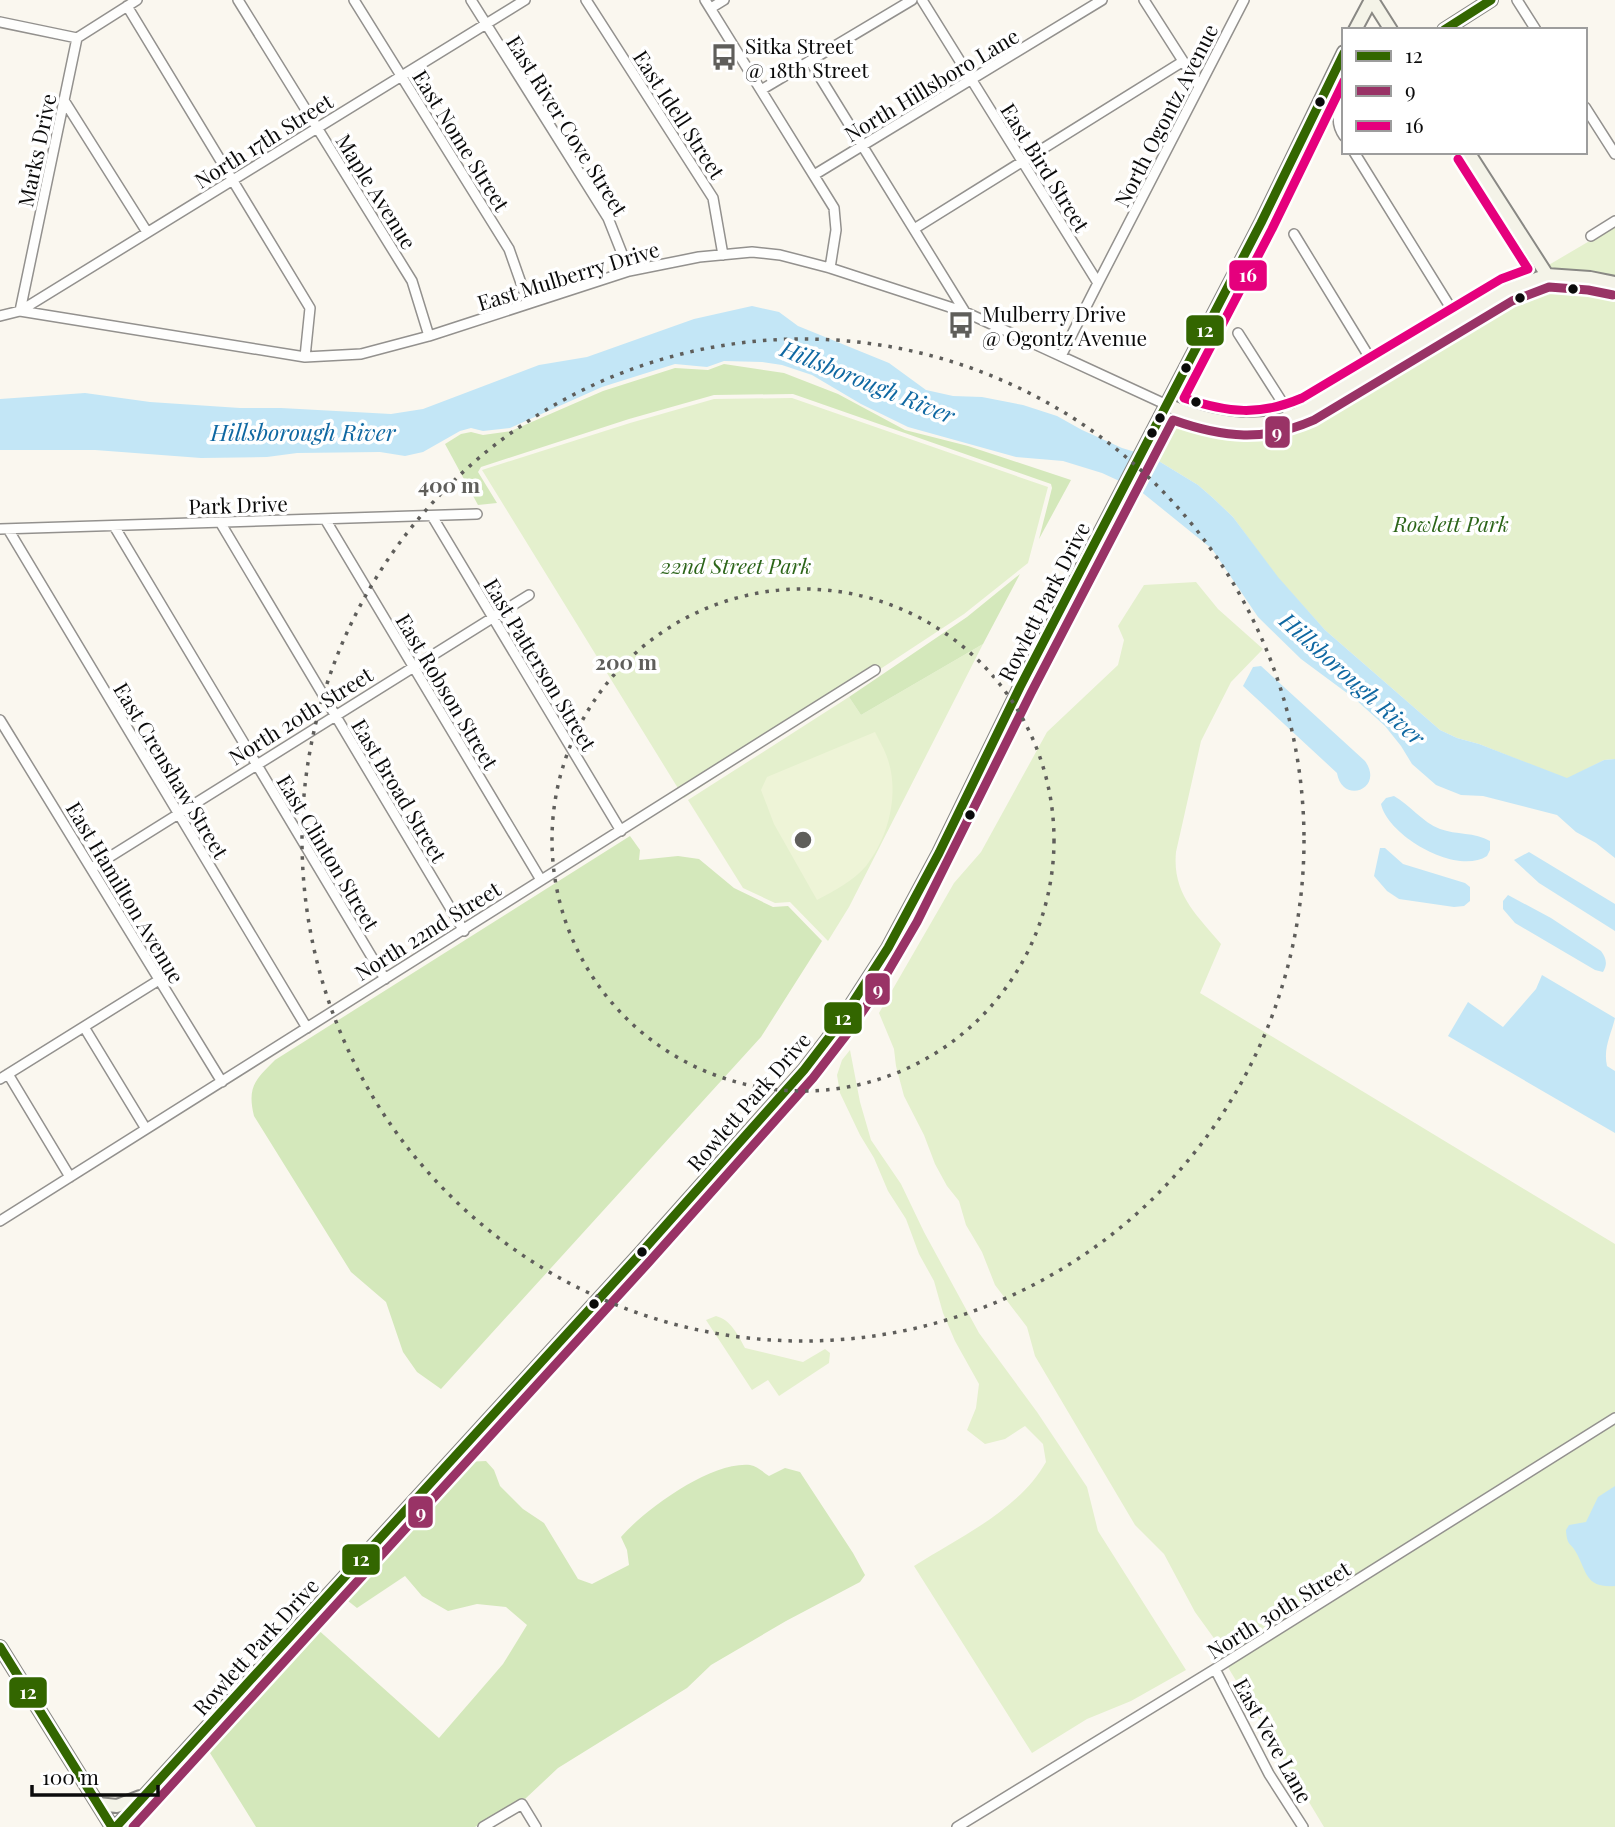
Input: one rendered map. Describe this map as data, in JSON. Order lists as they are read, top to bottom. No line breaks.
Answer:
{"streets":{"street":["North Hillsboro Lane","East Idell Street","North Ogontz Avenue","East River Cove Street","North 17th Street","East Nome Street","Marks Drive","East Bird Street","Maple Avenue","East Mulberry Drive","Park Drive","Rowlett Park Drive","East Patterson Street","East Robson Street","North 20th Street","East Crenshaw Street","East Broad Street","East Clinton Street","East Hamilton Avenue","North 22nd Street","North 30th Street","East Veve Lane"]},"crossings":[["North Hillsboro Lane","East Bird Street"],["East Idell Street","East Mulberry Drive"],["North Ogontz Avenue","East Bird Street"],["East River Cove Street","North 17th Street"],["East River Cove Street","East Mulberry Drive"],["North 17th Street","East Nome Street"],["North 17th Street","Marks Drive"],["North 17th Street","Maple Avenue"],["North 17th Street","East Mulberry Drive"],["East Nome Street","East Mulberry Drive"],["Marks Drive","East Mulberry Drive"],["Maple Avenue","East Mulberry Drive"],["East Mulberry Drive","Rowlett Park Drive"],["Park Drive","East Patterson Street"],["Park Drive","East Robson Street"],["Park Drive","East Crenshaw Street"],["Park Drive","East Broad Street"],["Park Drive","East Clinton Street"],["East Patterson Street","North 20th Street"],["East Patterson Street","North 22nd Street"],["East Robson Street","North 20th Street"],["East Robson Street","North 22nd Street"],["North 20th Street","East Crenshaw Street"],["North 20th Street","East Broad Street"],["North 20th Street","East Clinton Street"],["North 20th Street","East Hamilton Avenue"],["East Crenshaw Street","North 22nd Street"],["East Broad Street","North 22nd Street"],["East Clinton Street","North 22nd Street"],["East Hamilton Avenue","North 22nd Street"],["North 30th Street","East Veve Lane"]],"water":["Hillsborough River"],"parks":["Rowlett Park","22nd Street Park"],"places":{"bus stop":["Sitka Street @ 18th Street","Mulberry Drive @ Ogontz Avenue"]},"lines":["transit line 12","transit line 16","transit line 9"],"legend":["12","9","16"],"scale_bar":"100 m","rings":["400 m","200 m"]}
